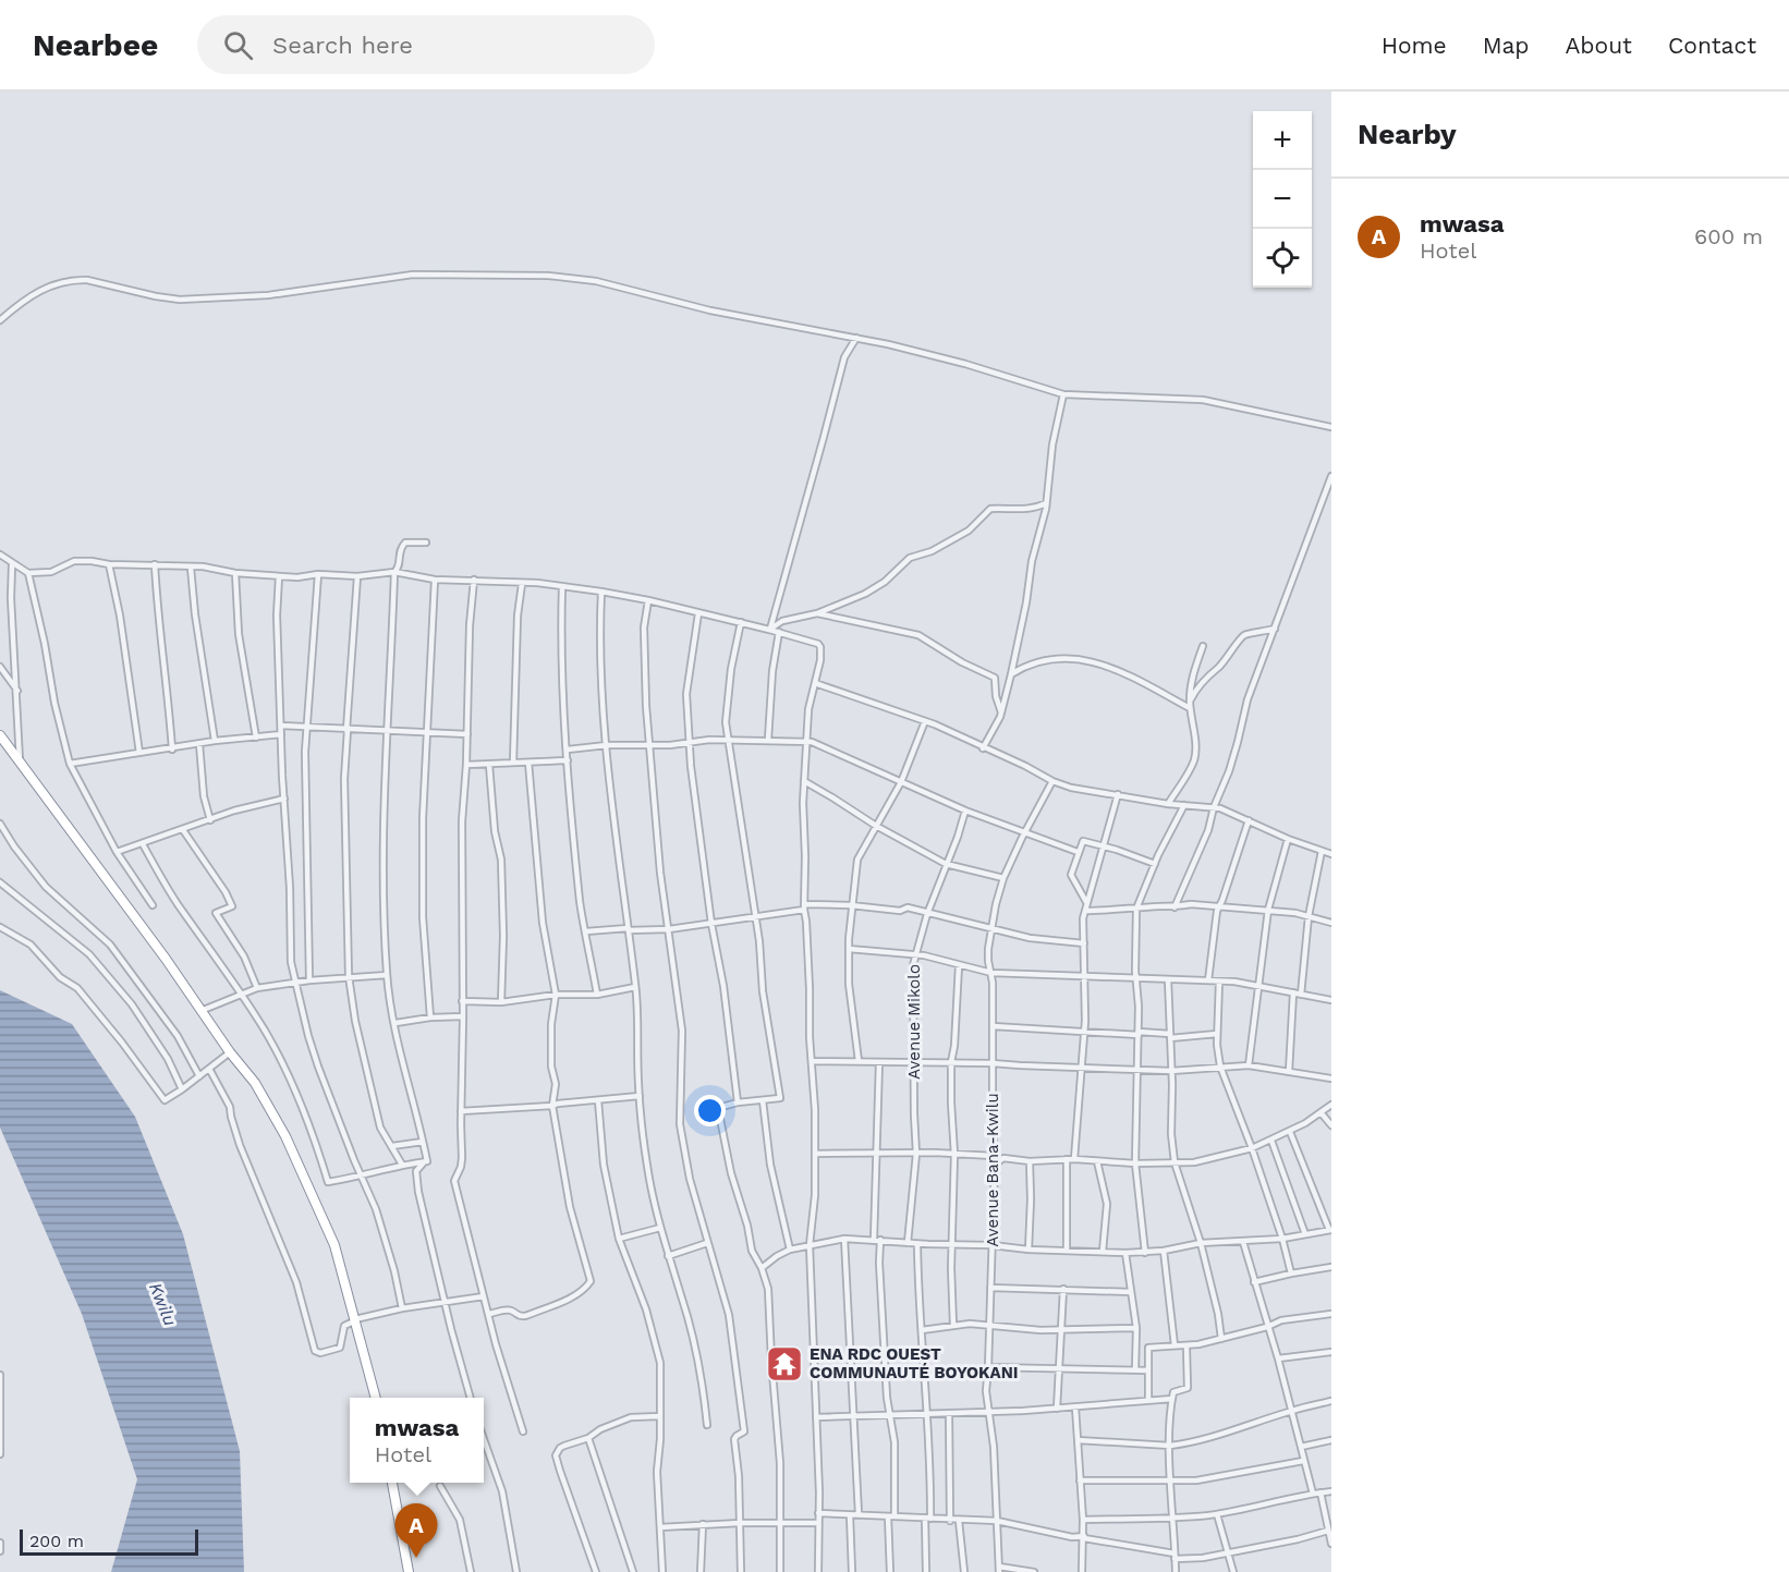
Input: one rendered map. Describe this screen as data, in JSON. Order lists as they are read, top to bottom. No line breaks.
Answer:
{"streets":{"street":["Avenue Mikolo","Avenue Bana-Kwilu"]},"water":["Kwilu"],"places":{"temple":["ENA RDC OUEST COMMUNAUTÉ BOYOKANI"]},"scale_bar":"200 m","page":{"header":"Nearbee","search":"Search here","nav":["Home","Map","About","Contact"],"heading":"Nearby","map_buttons":["+","−"],"list":[{"mark":"A","name":"mwasa","note":"Hotel","value":"600 m"}],"popup":["mwasa","Hotel"],"pins":"A","scale":"200 m"}}
